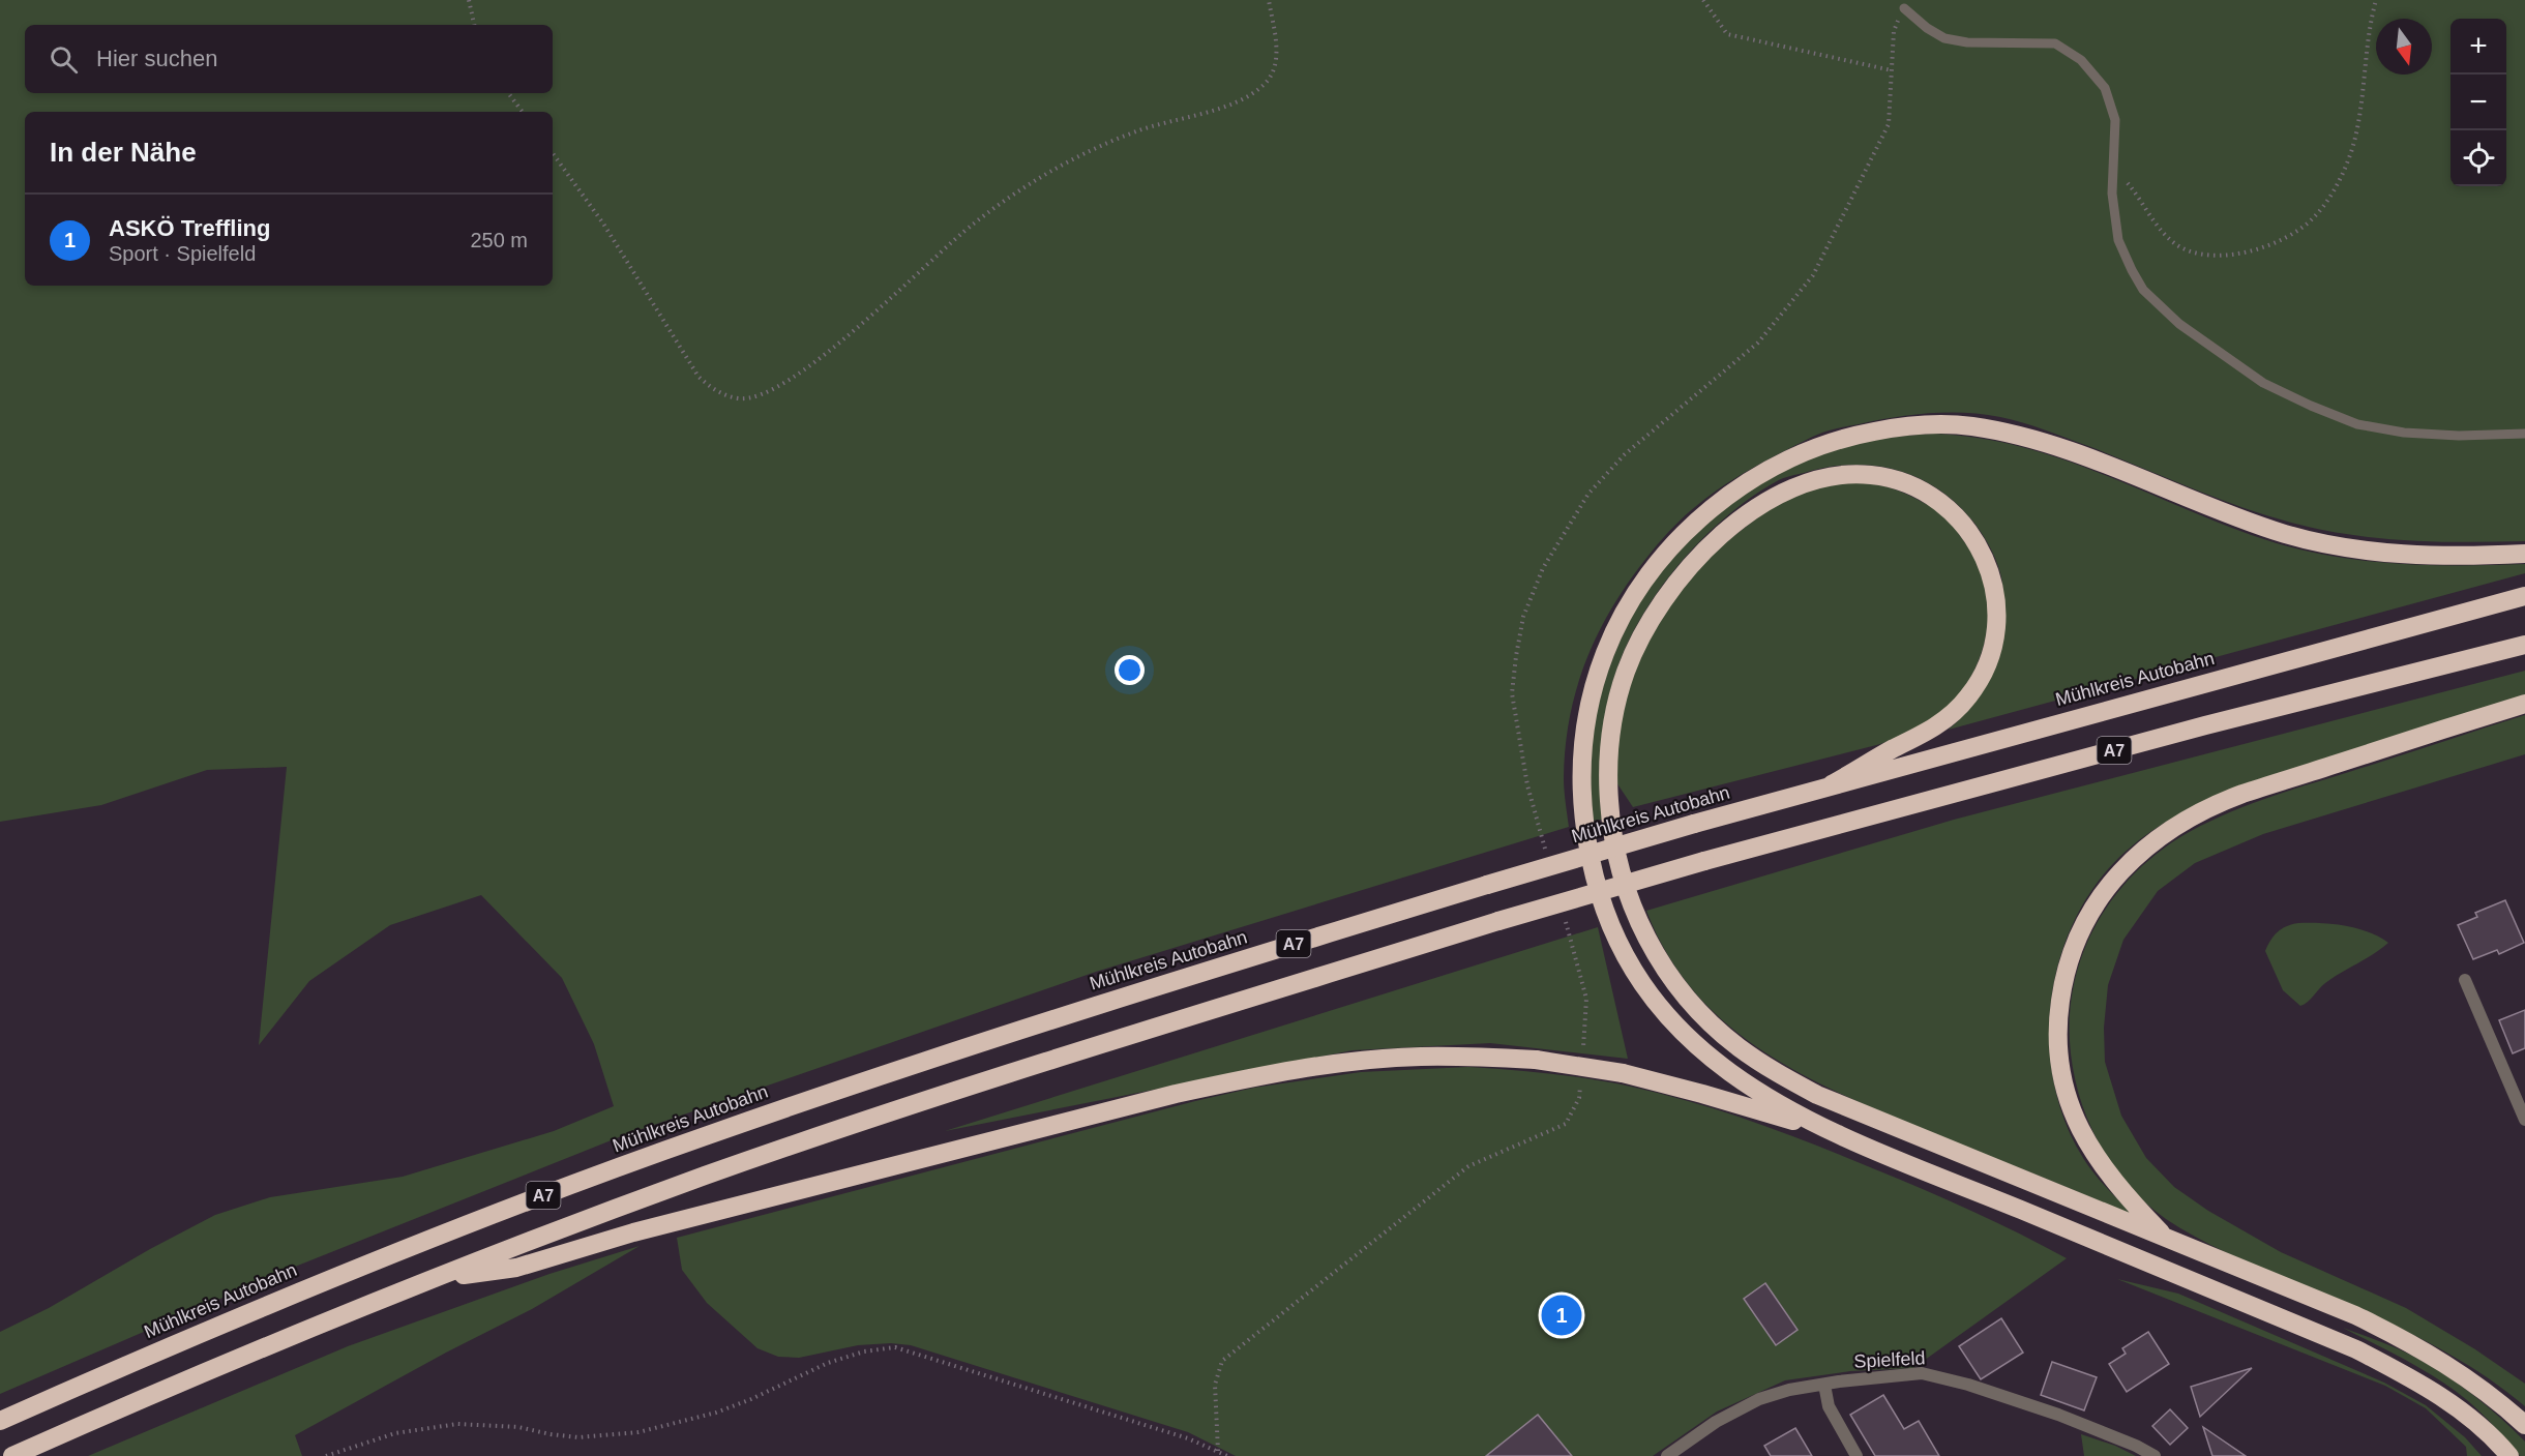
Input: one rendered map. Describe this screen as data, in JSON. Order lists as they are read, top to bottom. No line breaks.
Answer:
{"streets":{"highway":["Mühlkreis Autobahn","A7"],"street":["Spielfeld"]},"north":"bottom","page":{"map_buttons":["+","−"],"search":"Hier suchen","heading":"In der Nähe","list":[{"mark":"1","name":"ASKÖ Treffling","note":"Sport · Spielfeld","value":"250 m"}],"pins":"1"}}
